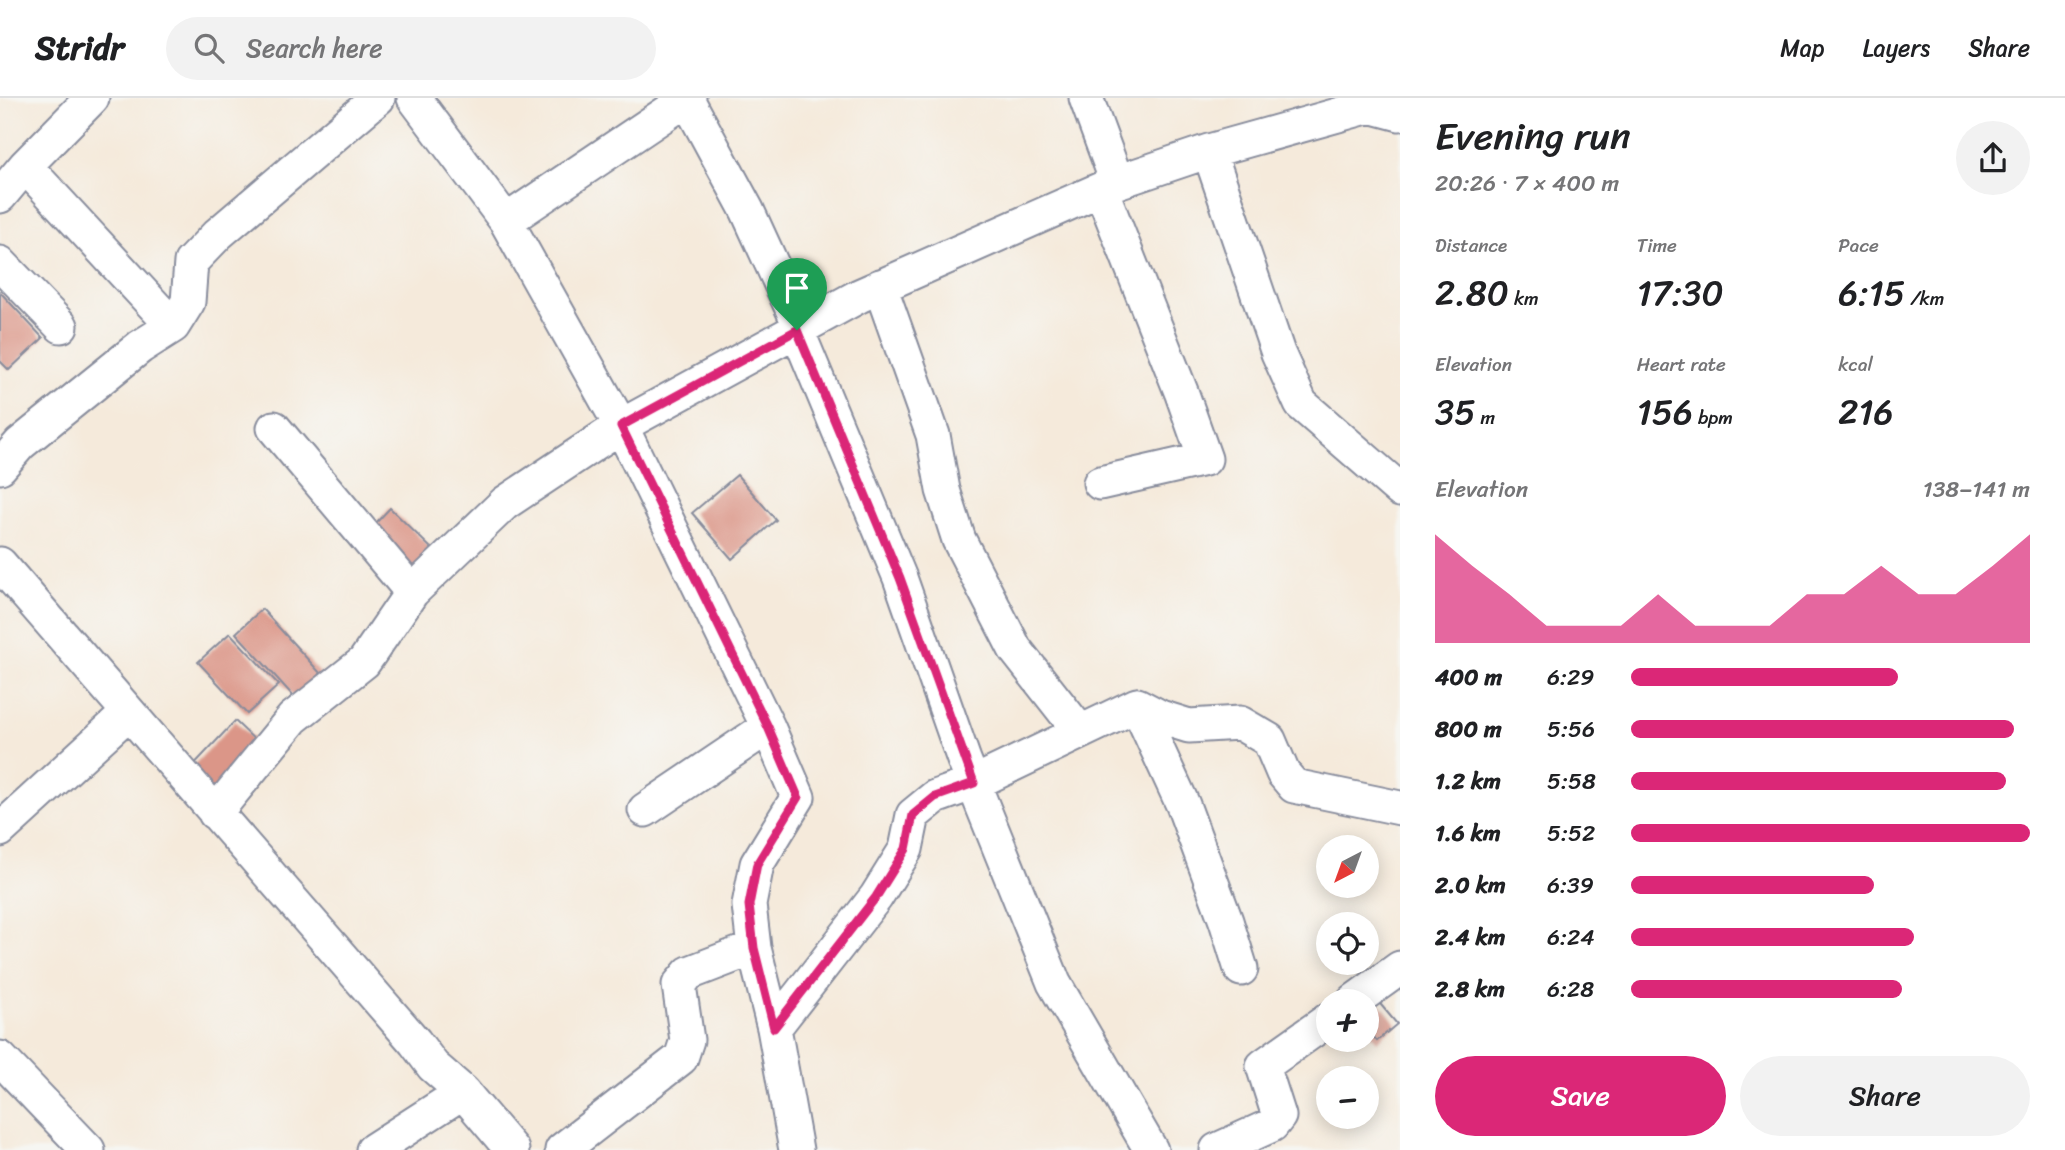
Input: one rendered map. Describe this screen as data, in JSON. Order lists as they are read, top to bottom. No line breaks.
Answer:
{"north":"bottom left","page":{"header":"Stridr","search":"Search here","nav":["Map","Layers","Share"],"heading":["Evening run","20:26 · 7 × 400 m"],"stats":[["Distance","2.80 km"],["Time","17:30"],["Pace","6:15 /km"],["Elevation","35 m"],["Heart rate","156 bpm"],["kcal","216"]],"chart":["Elevation","138–141 m"],"list":[{"name":"400 m","note":"6:29"},{"name":"800 m","note":"5:56"},{"name":"1.2 km","note":"5:58"},{"name":"1.6 km","note":"5:52"},{"name":"2.0 km","note":"6:39"},{"name":"2.4 km","note":"6:24"},{"name":"2.8 km","note":"6:28"}],"map_buttons":["+","−"],"buttons":["Save","Share"]}}
